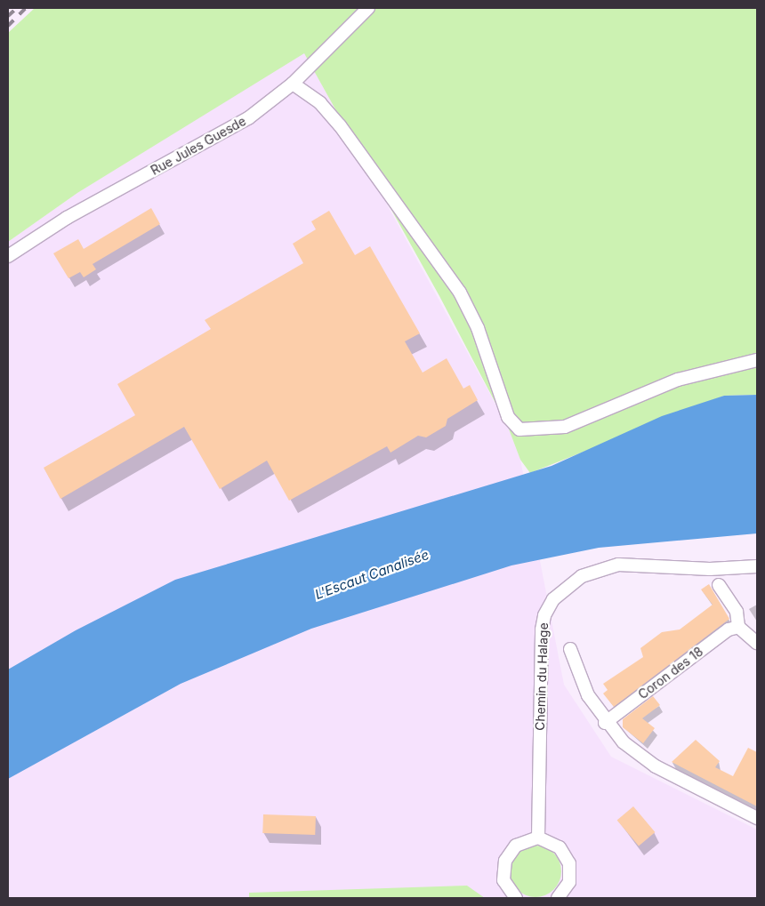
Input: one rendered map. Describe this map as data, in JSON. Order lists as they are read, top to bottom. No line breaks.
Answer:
{"streets":{"street":["Rue Jules Guesde","Coron des 18","Chemin du Halage"]},"water":["L'Escaut Canalisée"]}
